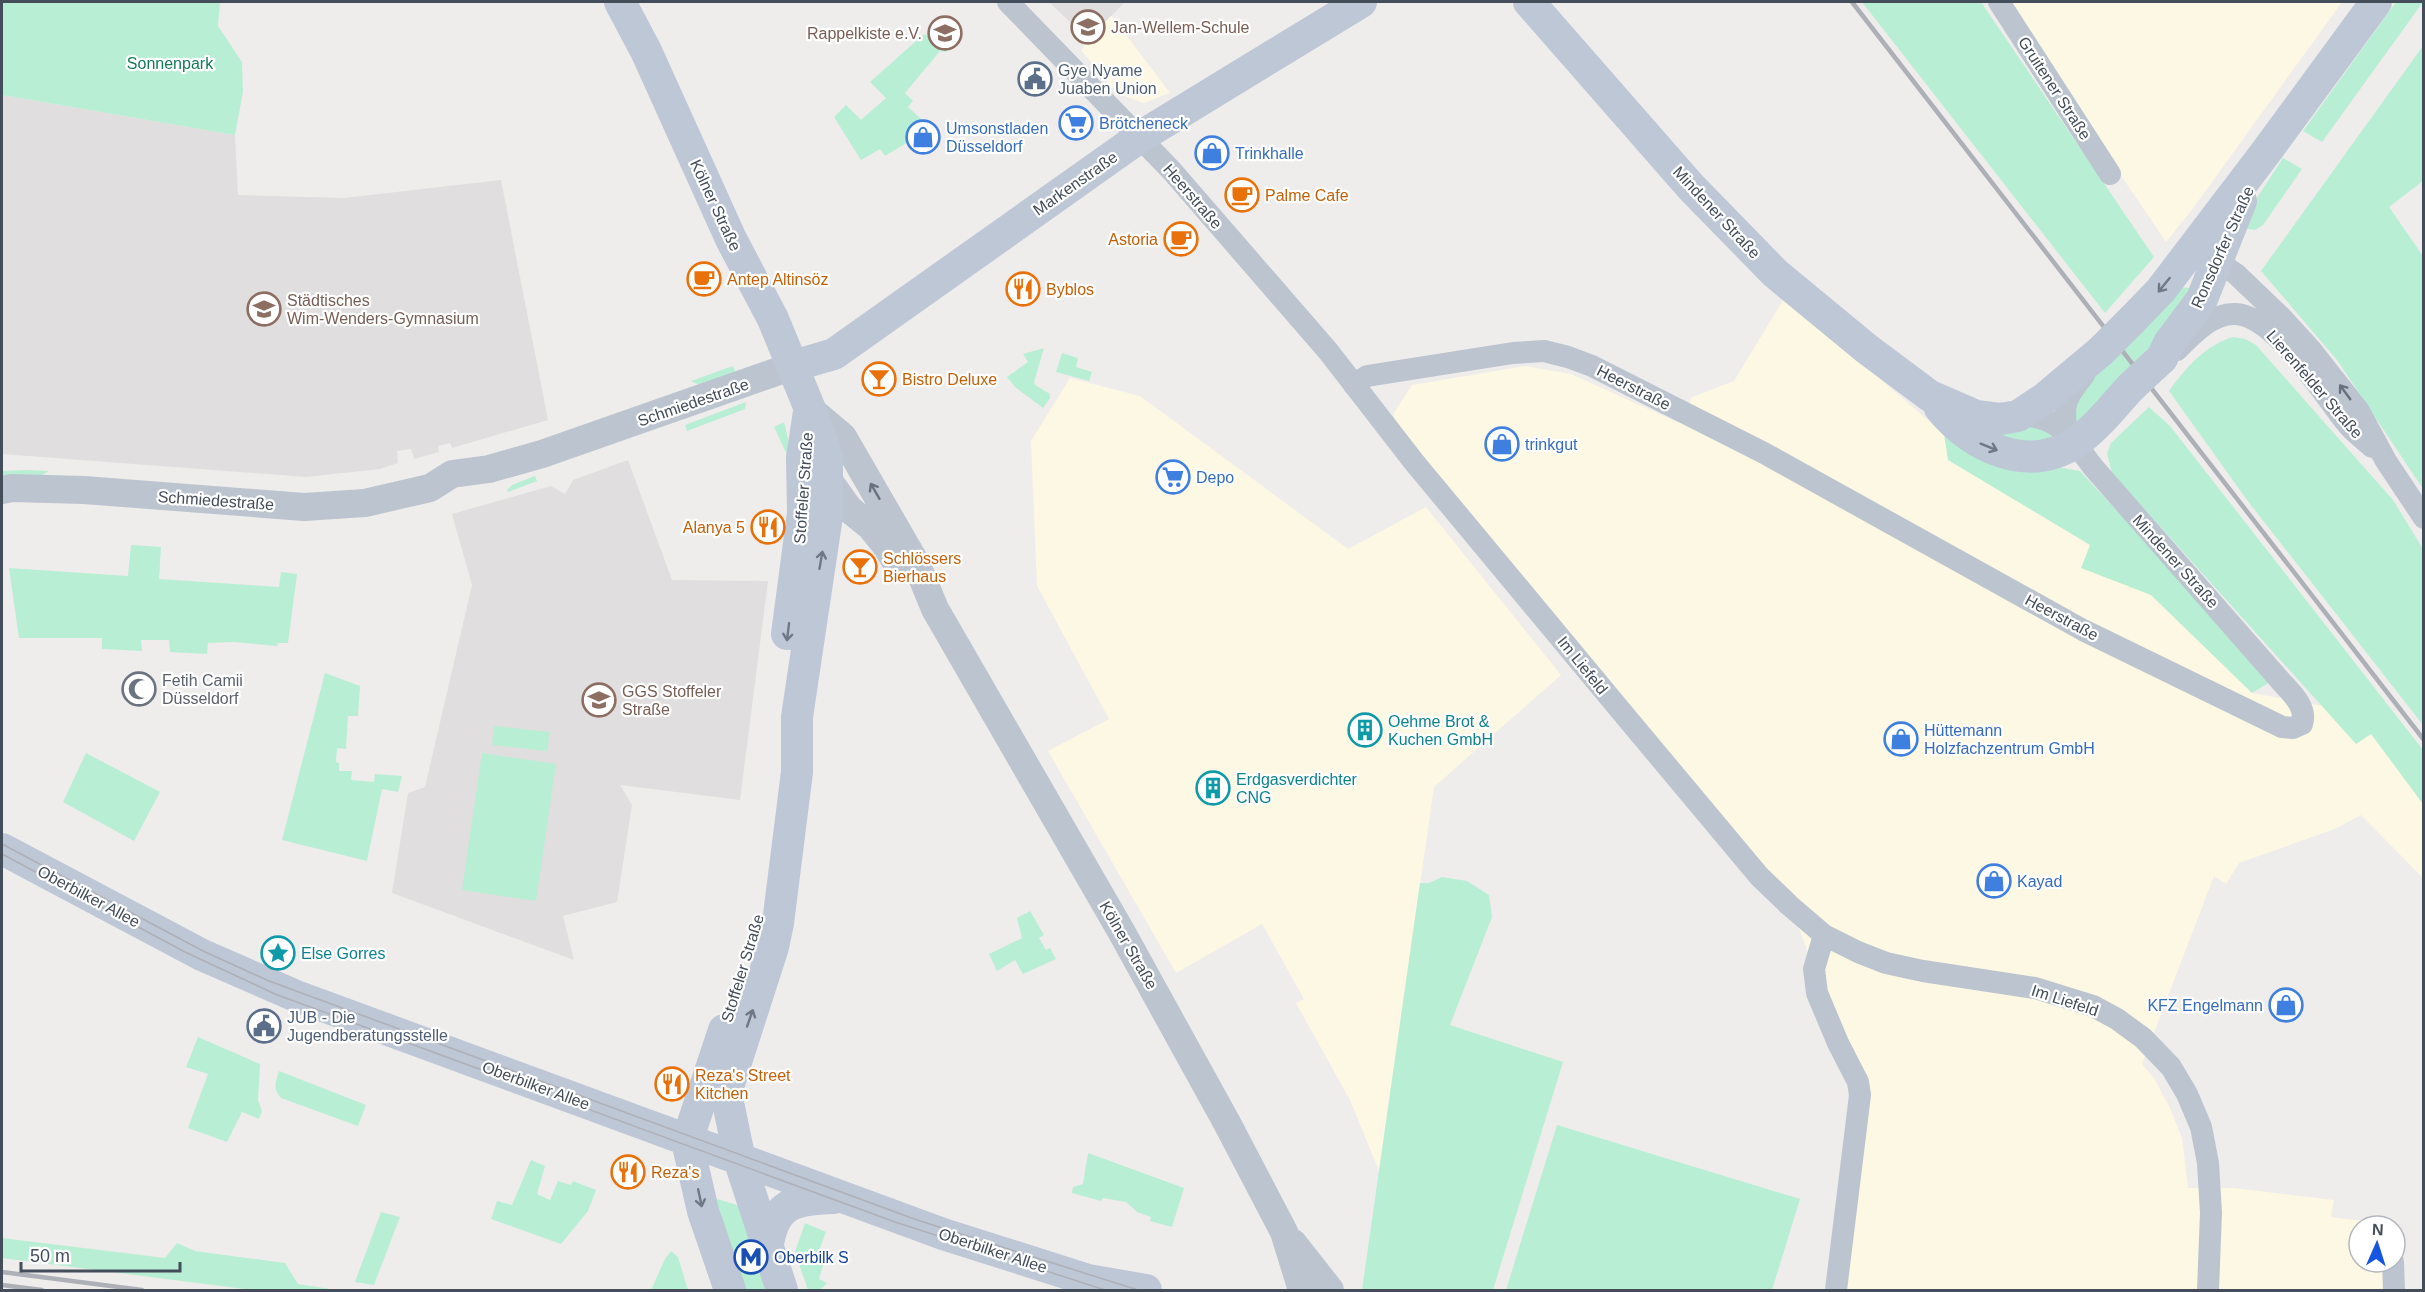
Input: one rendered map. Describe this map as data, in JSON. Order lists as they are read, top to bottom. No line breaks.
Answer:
{"streets":{"main road":["Markenstraße","Kölner Straße","Mindener Straße","Ronsdorfer Straße","Stoffeler Straße","Oberbilker Allee"],"street":["Gruitener Straße","Heerstraße","Lierenfelder Straße","Schmiedestraße","Im Liefeld"]},"crossings":[["Markenstraße","Heerstraße"],["Markenstraße","Kölner Straße"],["Markenstraße","Schmiedestraße"],["Heerstraße","Mindener Straße"],["Heerstraße","Im Liefeld"],["Kölner Straße","Schmiedestraße"],["Kölner Straße","Stoffeler Straße"],["Mindener Straße","Ronsdorfer Straße"],["Ronsdorfer Straße","Lierenfelder Straße"],["Stoffeler Straße","Oberbilker Allee"]],"parks":["Sonnenpark"],"places":{"school or university":["Jan-Wellem-Schule","Rappelkiste e.V.","Städtisches Wim-Wenders-Gymnasium","GGS Stoffeler Straße"],"public building":["Gye Nyame Juaben Union","JUB - Die Jugendberatungsstelle"],"supermarket":["Brötcheneck","Depo"],"shop":["Umsonstladen Düsseldorf","Trinkhalle","trinkgut","Hüttemann Holzfachzentrum GmbH","Kayad","KFZ Engelmann"],"cafe":["Palme Cafe","Astoria","Antep Altinsöz"],"restaurant":["Byblos","Alanya 5","Reza's Street Kitchen","Reza's"],"bar":["Bistro Deluxe","Schlössers Bierhaus"],"mosque":["Fetih Camii Düsseldorf"],"building":["Oehme Brot & Kuchen GmbH","Erdgasverdichter CNG"],"place":["Else Gorres"],"metro station":["Oberbilk S"]},"scale_bar":"50 m","north":"top"}
